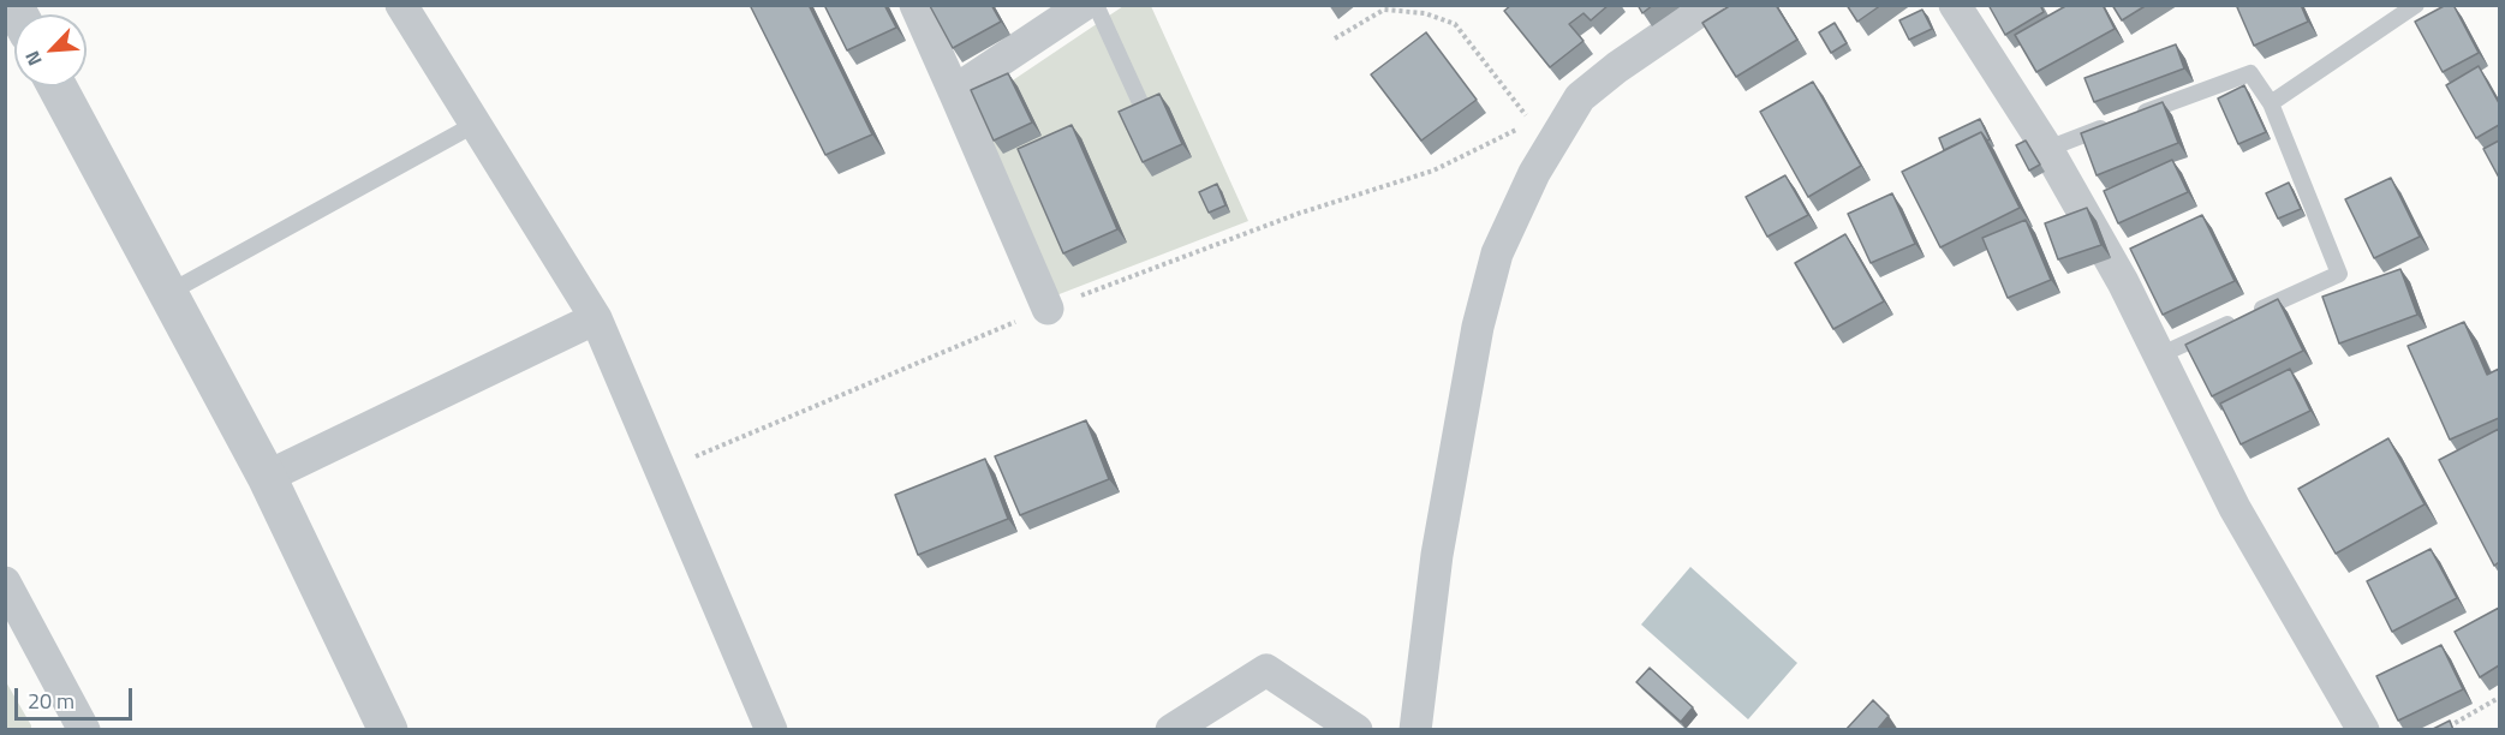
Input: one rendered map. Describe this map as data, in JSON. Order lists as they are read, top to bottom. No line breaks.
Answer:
{"scale_bar":"20 m","north":"bottom left"}
